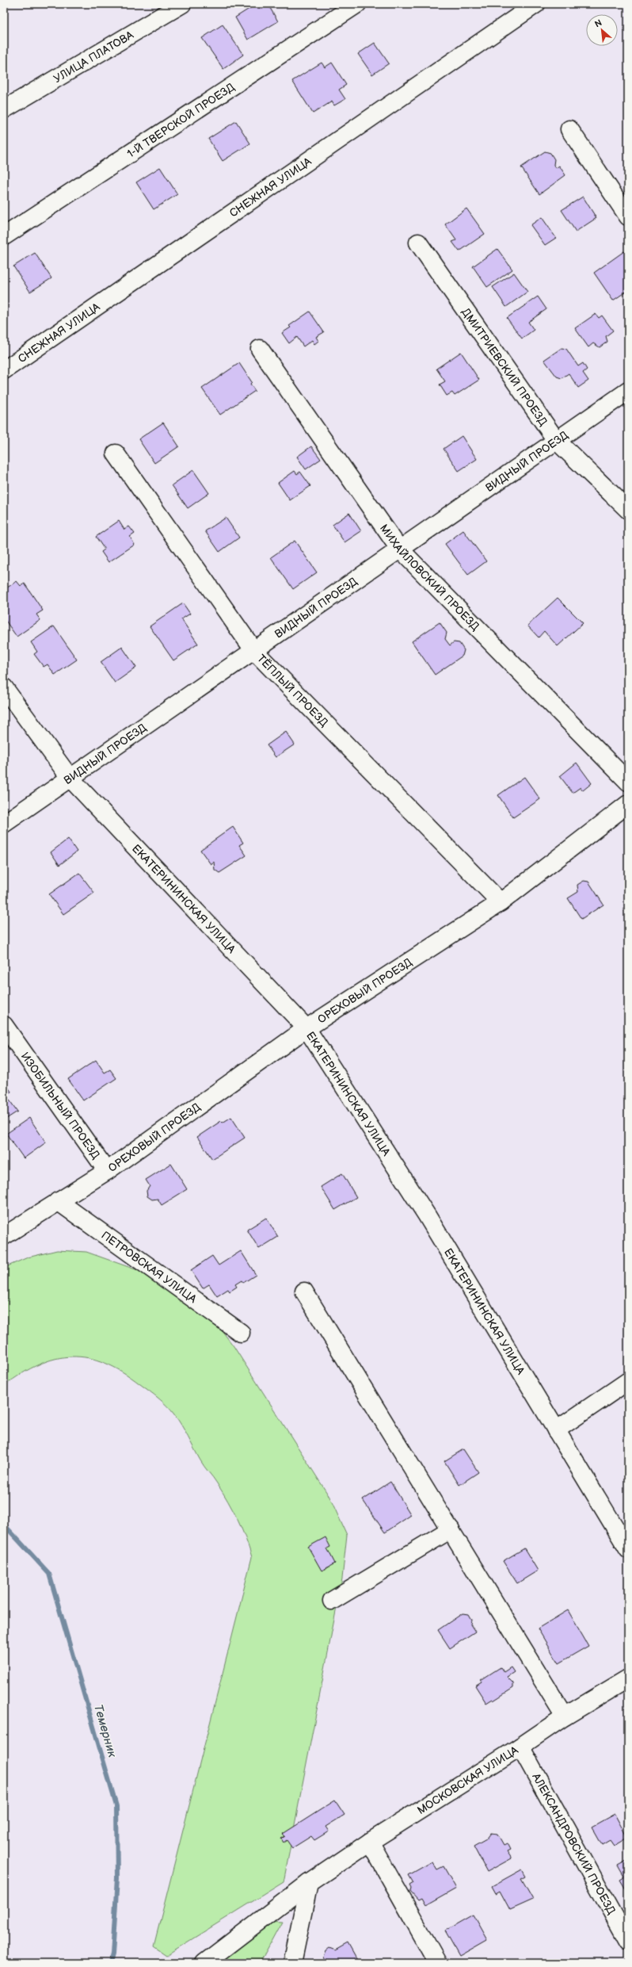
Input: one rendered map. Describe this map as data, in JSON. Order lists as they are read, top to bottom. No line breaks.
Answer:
{"streets":{"street":["УЛИЦА ПЛАТОВА","1-Й ТВЕРСКОЙ ПРОЕЗД","СНЕЖНАЯ УЛИЦА","ДМИТРИЕВСКИЙ ПРОЕЗД","ВИДНЫЙ ПРОЕЗД","МИХАЙЛОВСКИЙ ПРОЕЗД","ТЁПЛЫЙ ПРОЕЗД","ЕКАТЕРИНИНСКАЯ УЛИЦА","ОРЕХОВЫЙ ПРОЕЗД","ИЗОБИЛЬНЫЙ ПРОЕЗД","ПЕТРОВСКАЯ УЛИЦА","МОСКОВСКАЯ УЛИЦА","АЛЕКСАНДРОВСКИЙ ПРОЕЗД"]},"crossings":[["ДМИТРИЕВСКИЙ ПРОЕЗД","ВИДНЫЙ ПРОЕЗД"],["ВИДНЫЙ ПРОЕЗД","МИХАЙЛОВСКИЙ ПРОЕЗД"],["ВИДНЫЙ ПРОЕЗД","ТЁПЛЫЙ ПРОЕЗД"],["ВИДНЫЙ ПРОЕЗД","ЕКАТЕРИНИНСКАЯ УЛИЦА"],["ТЁПЛЫЙ ПРОЕЗД","ОРЕХОВЫЙ ПРОЕЗД"],["ЕКАТЕРИНИНСКАЯ УЛИЦА","ОРЕХОВЫЙ ПРОЕЗД"],["ОРЕХОВЫЙ ПРОЕЗД","ИЗОБИЛЬНЫЙ ПРОЕЗД"],["ОРЕХОВЫЙ ПРОЕЗД","ПЕТРОВСКАЯ УЛИЦА"],["МОСКОВСКАЯ УЛИЦА","АЛЕКСАНДРОВСКИЙ ПРОЕЗД"]],"water":["Темерник"],"north":"top left"}
